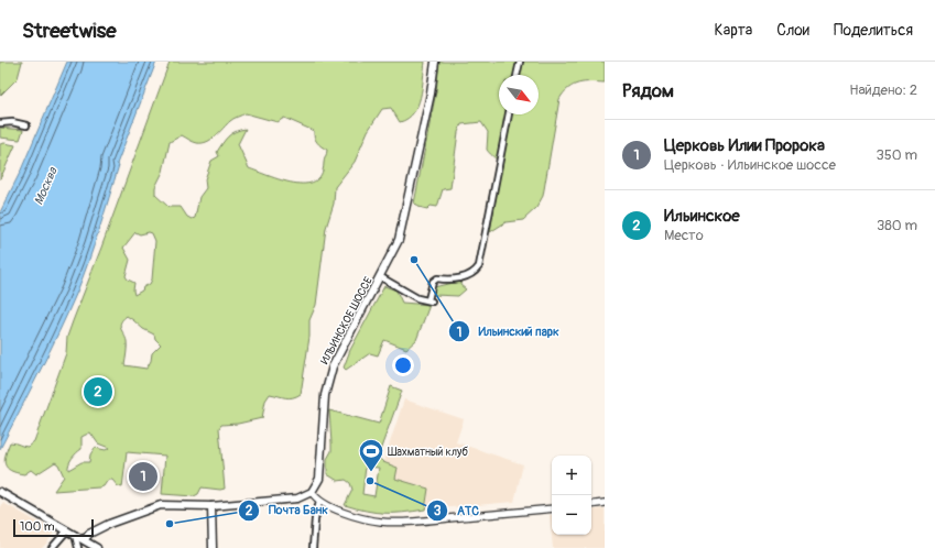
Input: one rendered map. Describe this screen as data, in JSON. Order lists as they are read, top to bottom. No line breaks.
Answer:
{"streets":{"main road":["ИЛЬИНСКОЕ ШОССЕ"]},"water":["Москва"],"places":{"other":["Ильинский парк","АТС","Почта Банк"],"sports":["Шахматный клуб"]},"scale_bar":"100 m","north":"bottom right","page":{"header":"Streetwise","nav":["Карта","Слои","Поделиться"],"heading":["Рядом","Найдено: 2"],"list":[{"mark":"1","name":"Церковь Илии Пророка","note":"Церковь · Ильинское шоссе","value":"350 m"},{"mark":"2","name":"Ильинское","note":"Место","value":"380 m"}],"pins":["2","1"],"map_buttons":["+","−"],"scale":"100 m"}}
